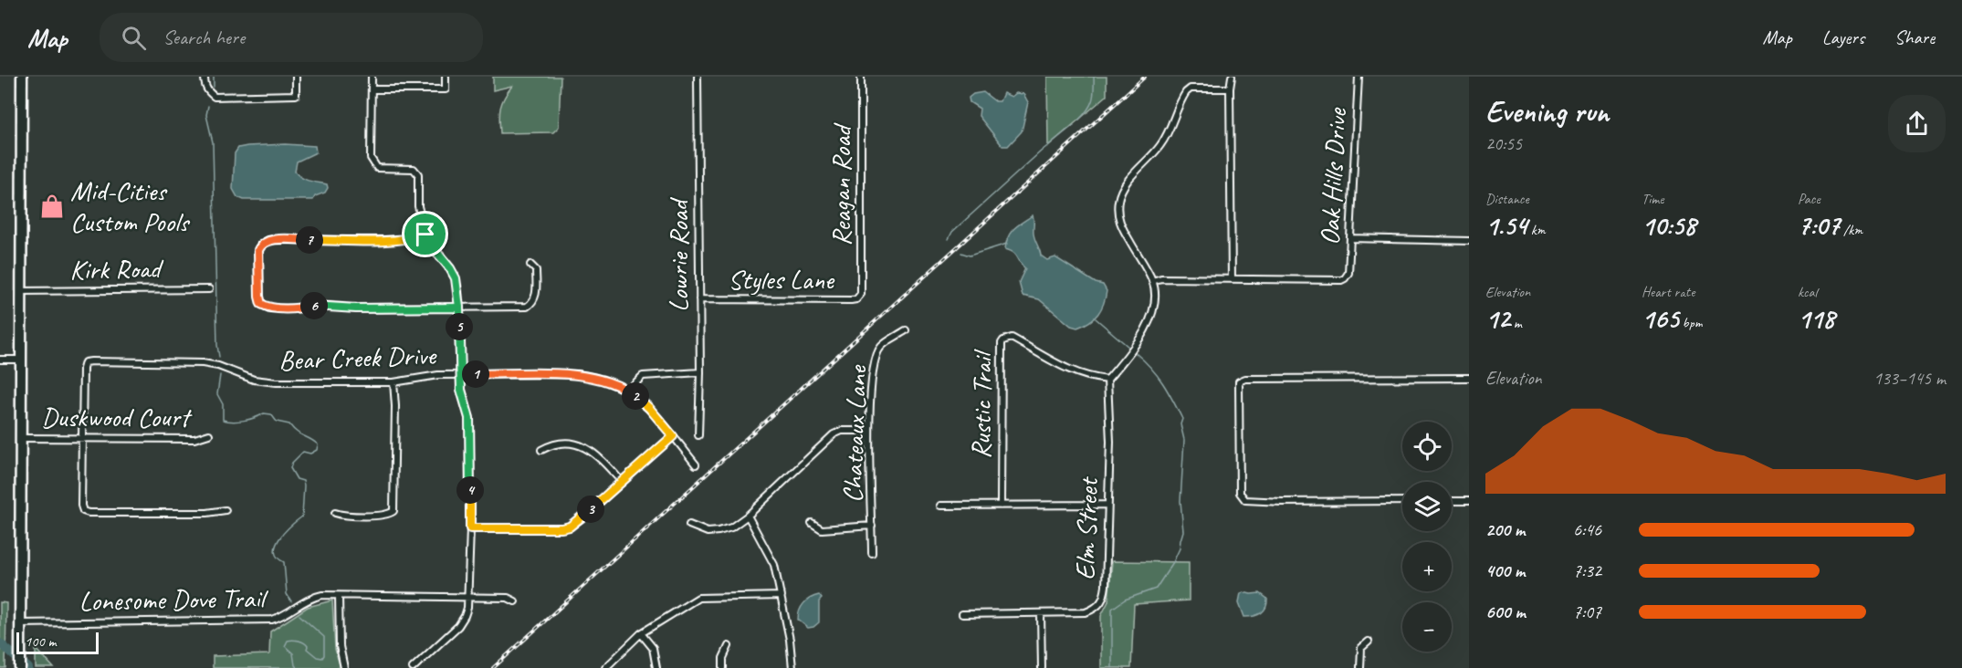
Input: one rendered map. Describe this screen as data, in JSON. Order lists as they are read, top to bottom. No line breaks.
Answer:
{"streets":{"street":["Oak Hills Drive","Reagan Road","Lowrie Road","Kirk Road","Styles Lane","Bear Creek Drive","Rustic Trail","Duskwood Court","Chateaux Lane","Elm Street","Lonesome Dove Trail"]},"crossings":[["Reagan Road","Styles Lane"],["Lowrie Road","Styles Lane"],["Bear Creek Drive","Duskwood Court"],["Rustic Trail","Elm Street"]],"places":{"shop":["Mid-Cities Custom Pools"]},"scale_bar":"100 m","page":{"header":"Map","search":"Search here","nav":["Map","Layers","Share"],"heading":["Evening run","20:55"],"stats":[["Distance","1.54 km"],["Time","10:58"],["Pace","7:07 /km"],["Elevation","12 m"],["Heart rate","165 bpm"],["kcal","118"]],"pins":["7","6","5","1","2","4","3"],"chart":["Elevation","133–145 m"],"map_buttons":["+","−"],"list":[{"name":"200 m","note":"6:46"},{"name":"400 m","note":"7:32"},{"name":"600 m","note":"7:07"}],"scale":"100 m"}}
